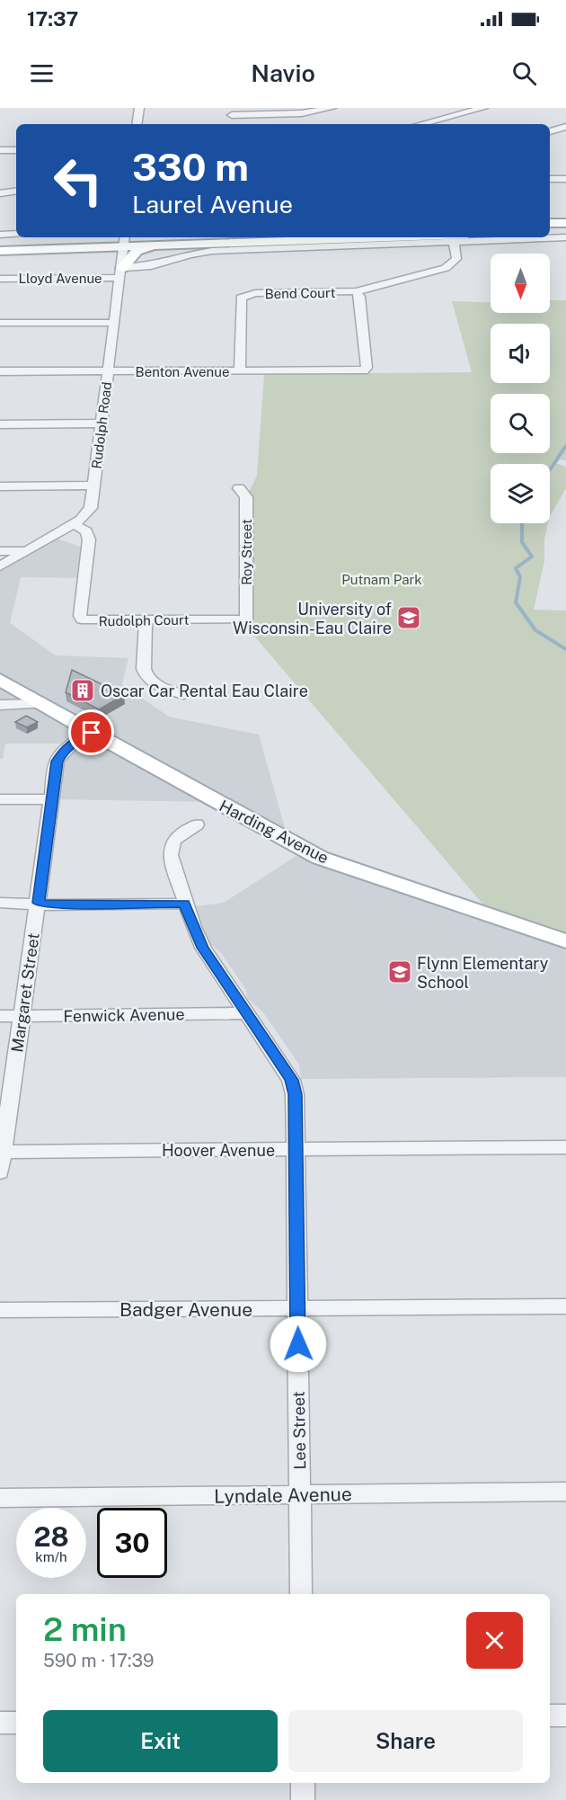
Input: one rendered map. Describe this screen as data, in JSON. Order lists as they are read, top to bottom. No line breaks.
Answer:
{"streets":{"main road":["Harding Avenue"],"street":["Lloyd Avenue","Bend Court","Benton Avenue","Rudolph Road","Roy Street","Rudolph Court","Margaret Street","Fenwick Avenue","Hoover Avenue","Badger Avenue","Lee Street","Lyndale Avenue"]},"crossings":[["Lloyd Avenue","Bend Court"],["Lloyd Avenue","Rudolph Road"],["Bend Court","Benton Avenue"],["Benton Avenue","Rudolph Road"],["Rudolph Road","Rudolph Court"],["Roy Street","Rudolph Court"],["Harding Avenue","Margaret Street"],["Margaret Street","Fenwick Avenue"],["Margaret Street","Hoover Avenue"],["Fenwick Avenue","Lee Street"],["Hoover Avenue","Lee Street"],["Badger Avenue","Lee Street"],["Lee Street","Lyndale Avenue"]],"parks":["Putnam Park"],"places":{"school or university":["University of Wisconsin-Eau Claire","Flynn Elementary School"],"building":["Oscar Car Rental Eau Claire"]},"north":"bottom","page":{"status":"17:37","header":"Navio","turn":["330 m","Laurel Avenue"],"speed":"28 km/h","limit":"30","heading":["2 min","590 m · 17:39"],"buttons":["Exit","Share"]}}
